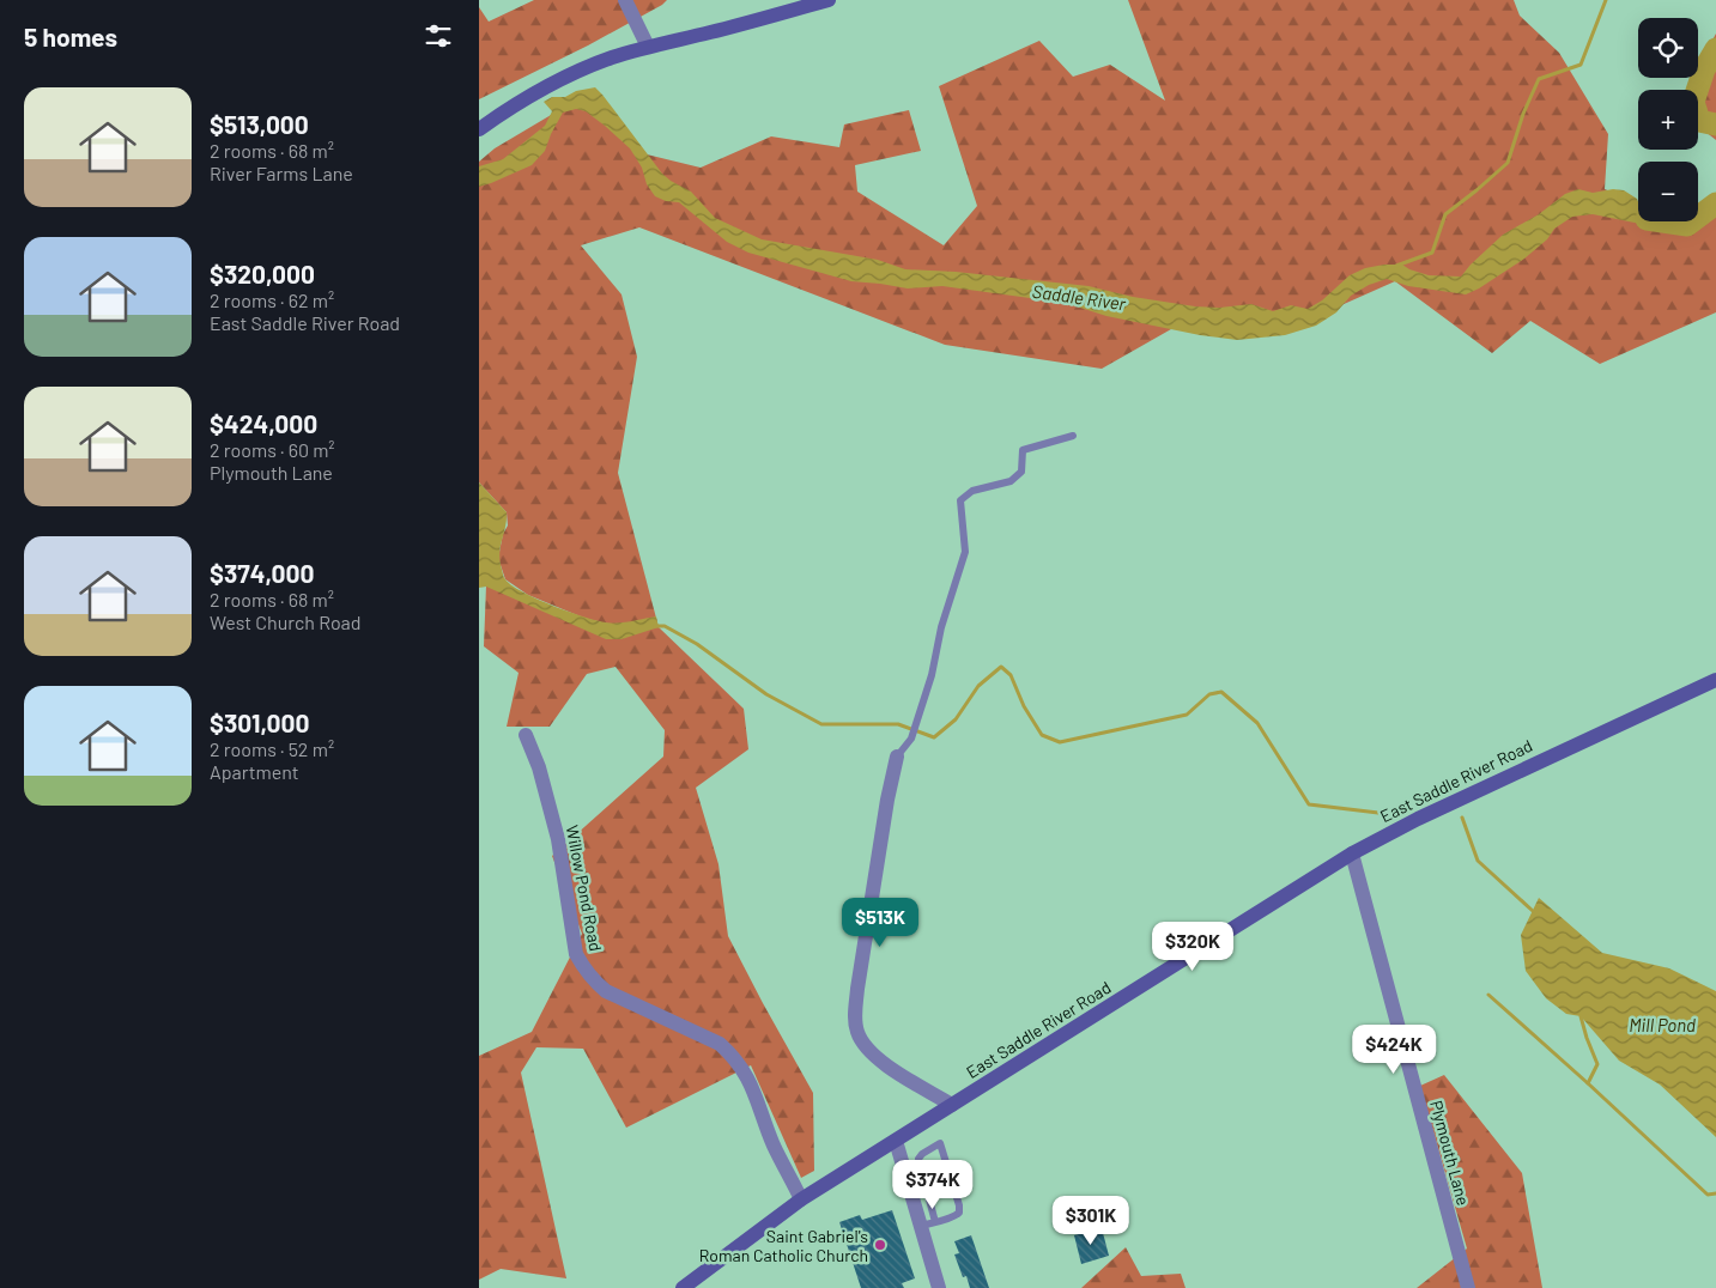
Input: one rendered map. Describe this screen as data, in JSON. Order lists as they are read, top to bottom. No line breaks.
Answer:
{"streets":{"street":["East Saddle River Road","Willow Pond Road","Plymouth Lane"]},"crossings":[["East Saddle River Road","Willow Pond Road"],["East Saddle River Road","Plymouth Lane"]],"water":["Saddle River","Mill Pond"],"places":["Saint Gabriel's Roman Catholic Church"],"page":{"heading":"5 homes","map_buttons":["+","−"],"list":[{"name":"$513,000","note":"2 rooms · 68 m² · River Farms Lane"},{"name":"$320,000","note":"2 rooms · 62 m² · East Saddle River Road"},{"name":"$424,000","note":"2 rooms · 60 m² · Plymouth Lane"},{"name":"$374,000","note":"2 rooms · 68 m² · West Church Road"},{"name":"$301,000","note":"2 rooms · 52 m² · Apartment"}],"price":["$513K","$320K","$424K","$374K","$301K"]}}
